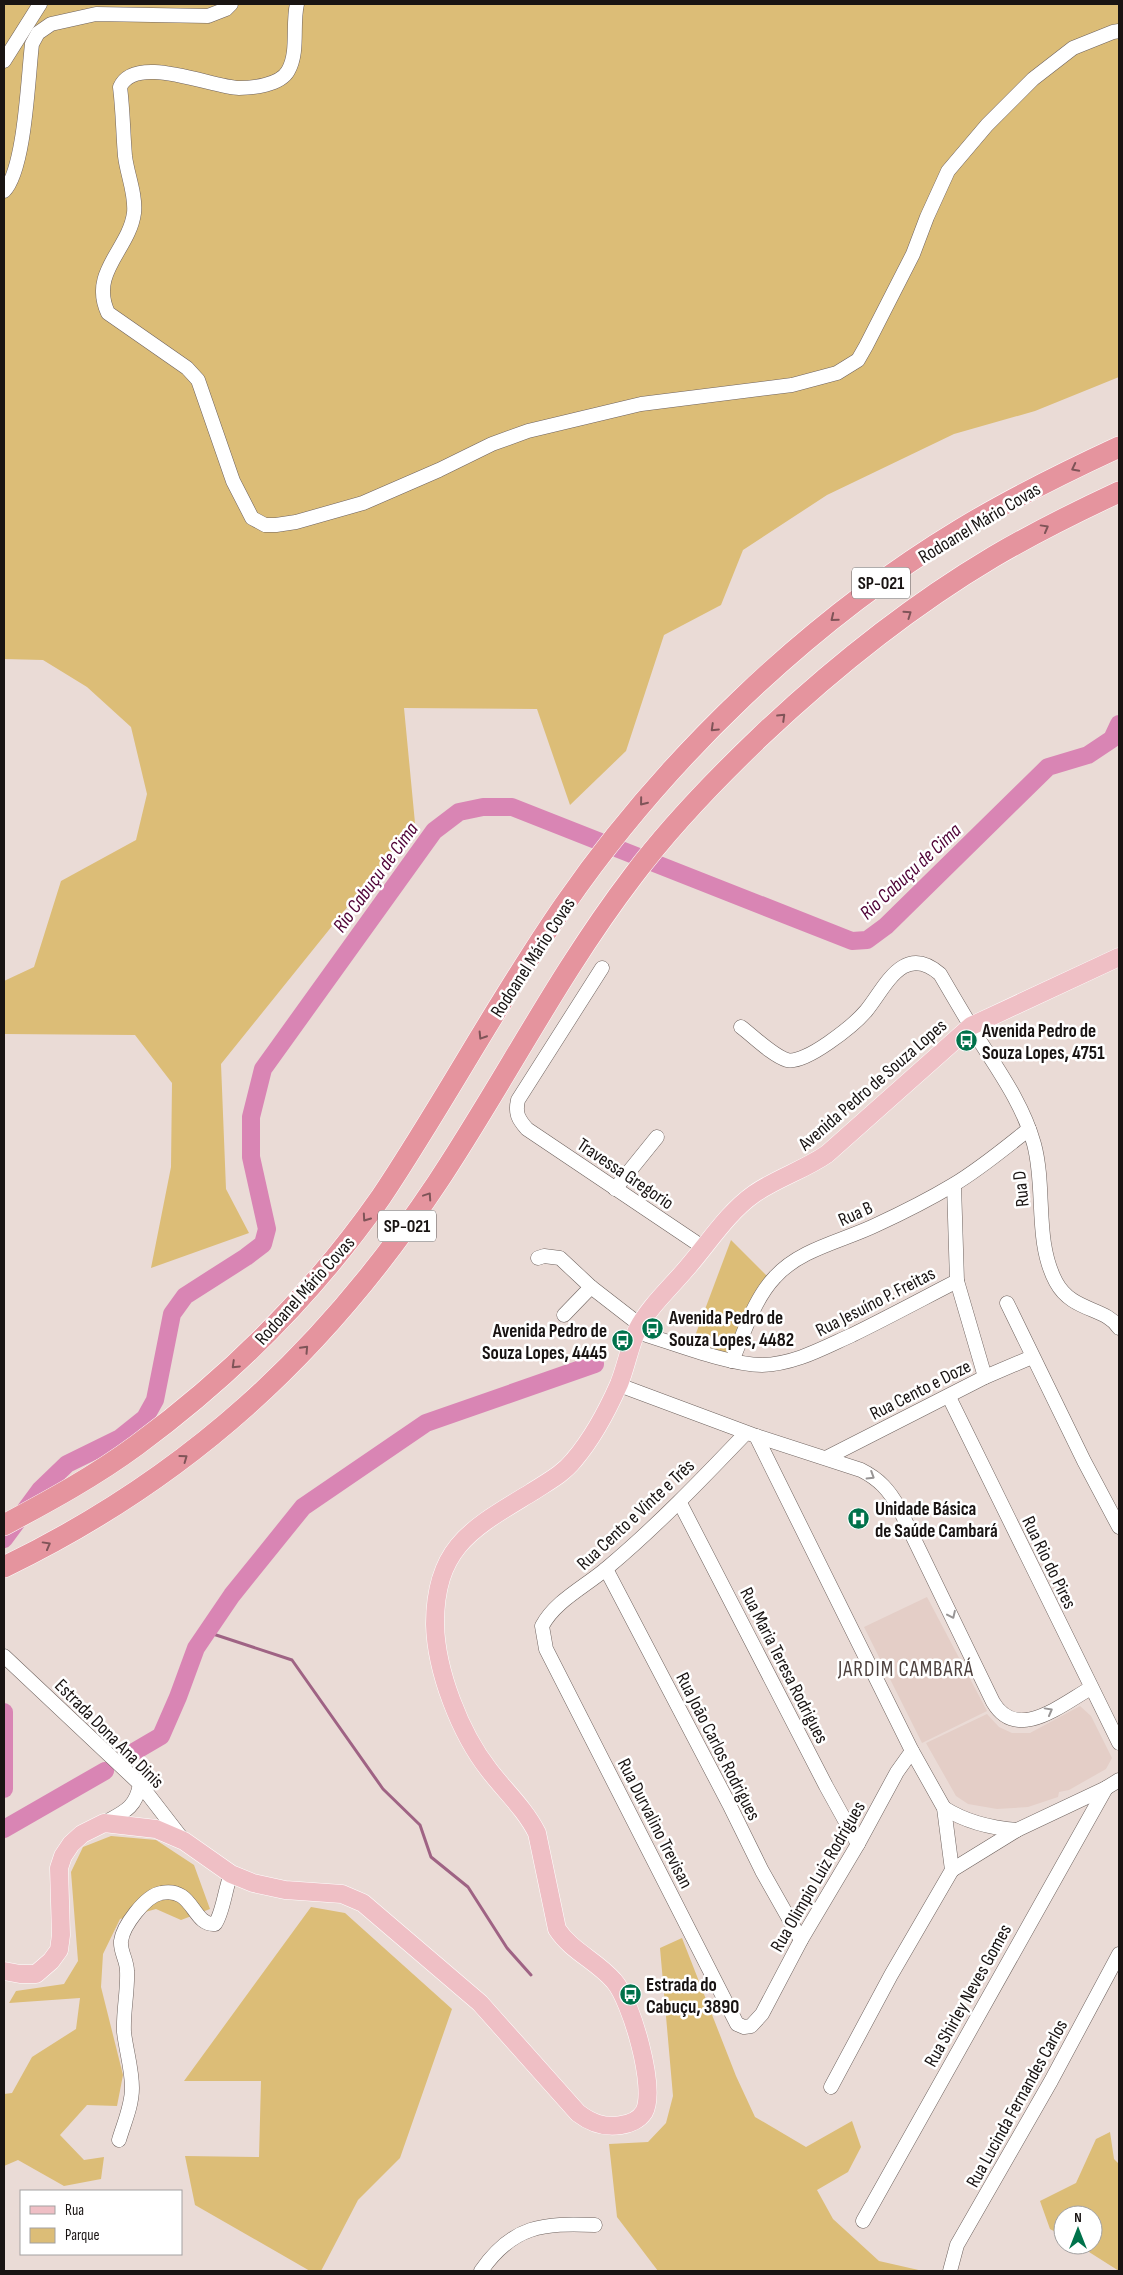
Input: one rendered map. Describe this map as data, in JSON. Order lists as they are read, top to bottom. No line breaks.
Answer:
{"streets":{"highway":["Rodoanel Mário Covas","SP-021"],"main road":["Avenida Pedro de Souza Lopes"],"street":["Travessa Gregorio","Rua D","Rua B","Rua Jesuíno P. Freitas","Rua Cento e Doze","Rua Cento e Vinte e Três","Rua Rio do Pires","Rua Maria Teresa Rodrigues","Estrada Dona Ana Dinis","Rua João Carlos Rodrigues","Rua Durvalino Trevisan","Rua Olimpio Luiz Rodrigues","Rua Shirley Neves Gomes","Rua Lucinda Fernandes Carlos"]},"crossings":[["Avenida Pedro de Souza Lopes","Travessa Gregorio"],["Avenida Pedro de Souza Lopes","Rua D"],["Avenida Pedro de Souza Lopes","Rua Jesuíno P. Freitas"],["Avenida Pedro de Souza Lopes","Estrada Dona Ana Dinis"],["Rua D","Rua B"],["Rua B","Rua Jesuíno P. Freitas"],["Rua Cento e Doze","Rua Rio do Pires"],["Rua Cento e Vinte e Três","Rua Maria Teresa Rodrigues"],["Rua Cento e Vinte e Três","Rua João Carlos Rodrigues"],["Rua Cento e Vinte e Três","Rua Durvalino Trevisan"],["Rua Maria Teresa Rodrigues","Rua Olimpio Luiz Rodrigues"],["Rua João Carlos Rodrigues","Rua Olimpio Luiz Rodrigues"],["Rua Durvalino Trevisan","Rua Olimpio Luiz Rodrigues"]],"districts":["JARDIM CAMBARÁ"],"water":["Rio Cabuçu de Cima"],"places":{"bus stop":["Avenida Pedro de Souza Lopes, 4751","Avenida Pedro de Souza Lopes, 4482","Avenida Pedro de Souza Lopes, 4445","Estrada do Cabuçu, 3890"],"hospital":["Unidade Básica de Saúde Cambará"]},"legend":["Rua","Parque"],"north":"top"}
